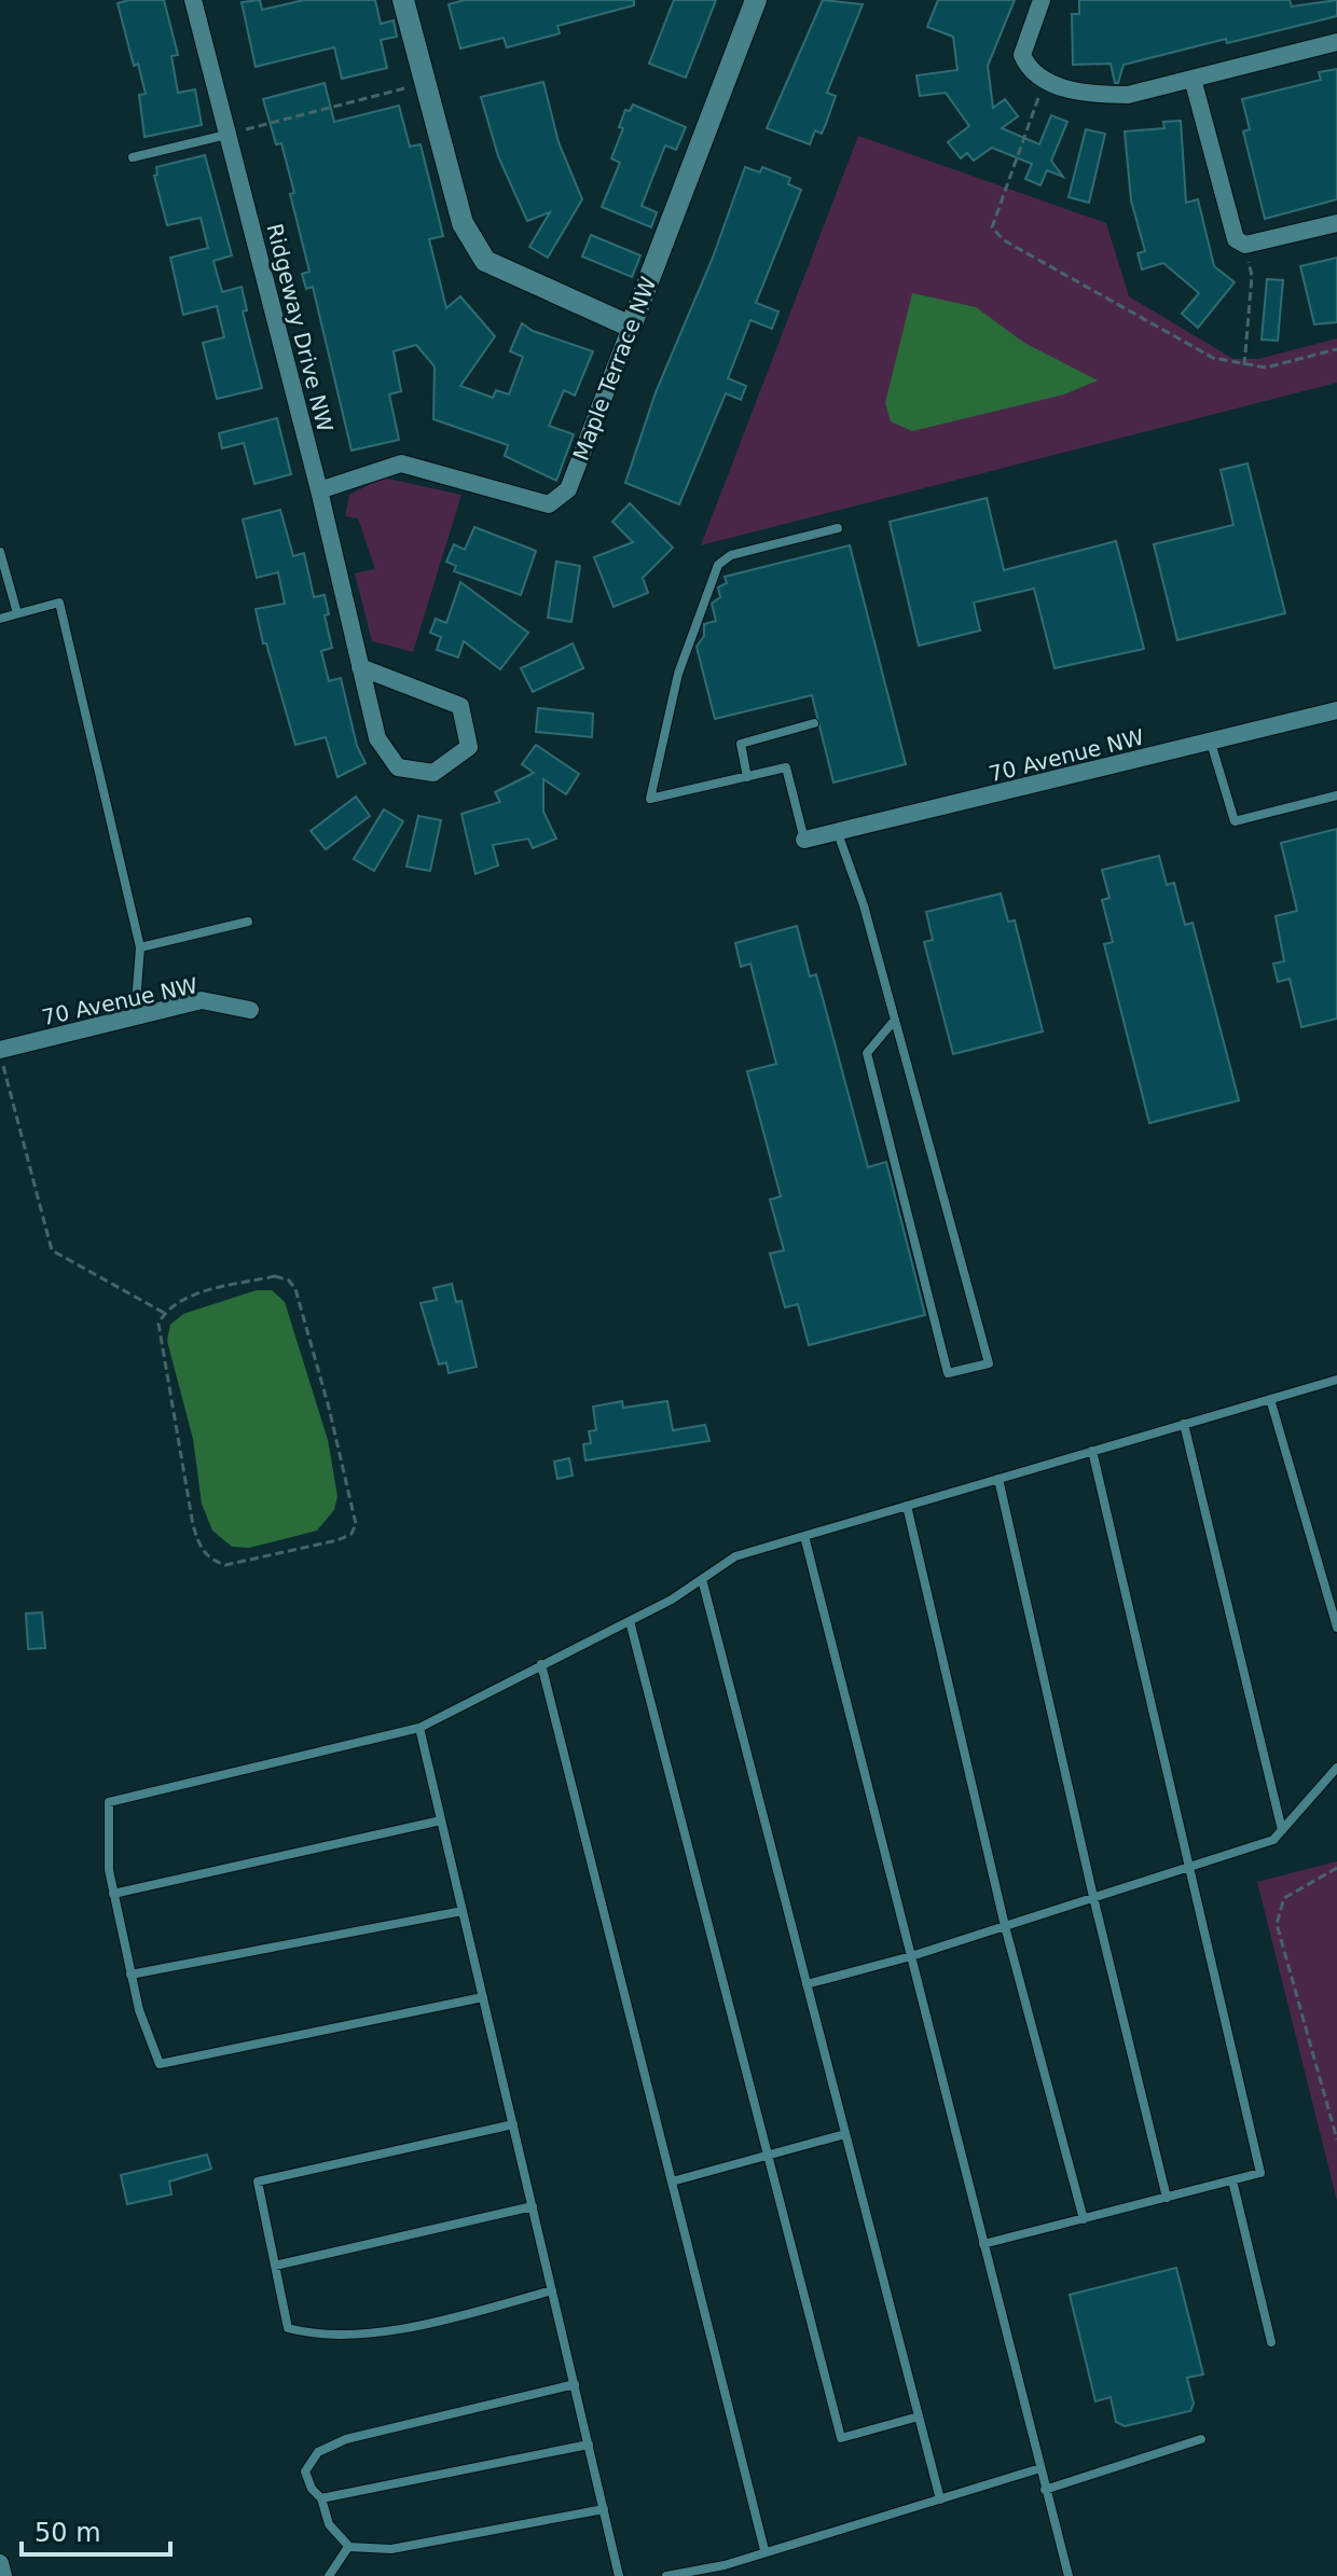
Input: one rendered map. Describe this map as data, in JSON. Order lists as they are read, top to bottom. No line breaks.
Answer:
{"streets":{"street":["Ridgeway Drive NW","Maple Terrace NW","70 Avenue NW"]},"crossings":[["Ridgeway Drive NW","Maple Terrace NW"]],"scale_bar":"50 m"}
